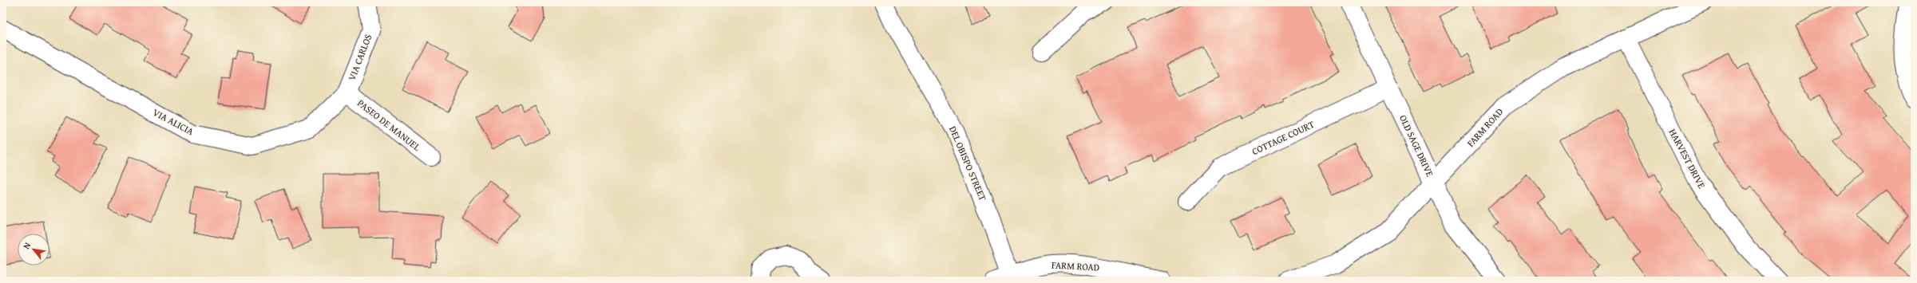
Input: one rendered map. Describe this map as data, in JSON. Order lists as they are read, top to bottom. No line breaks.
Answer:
{"streets":{"street":["VIA CARLOS","VIA ALICIA","PASEO DE MANUEL","FARM ROAD","COTTAGE COURT","OLD SAGE DRIVE","HARVEST DRIVE","DEL OBISPO STREET"]},"crossings":[["VIA CARLOS","VIA ALICIA"],["VIA CARLOS","PASEO DE MANUEL"],["VIA ALICIA","PASEO DE MANUEL"],["FARM ROAD","OLD SAGE DRIVE"],["FARM ROAD","HARVEST DRIVE"],["FARM ROAD","DEL OBISPO STREET"],["COTTAGE COURT","OLD SAGE DRIVE"]],"north":"top left"}
